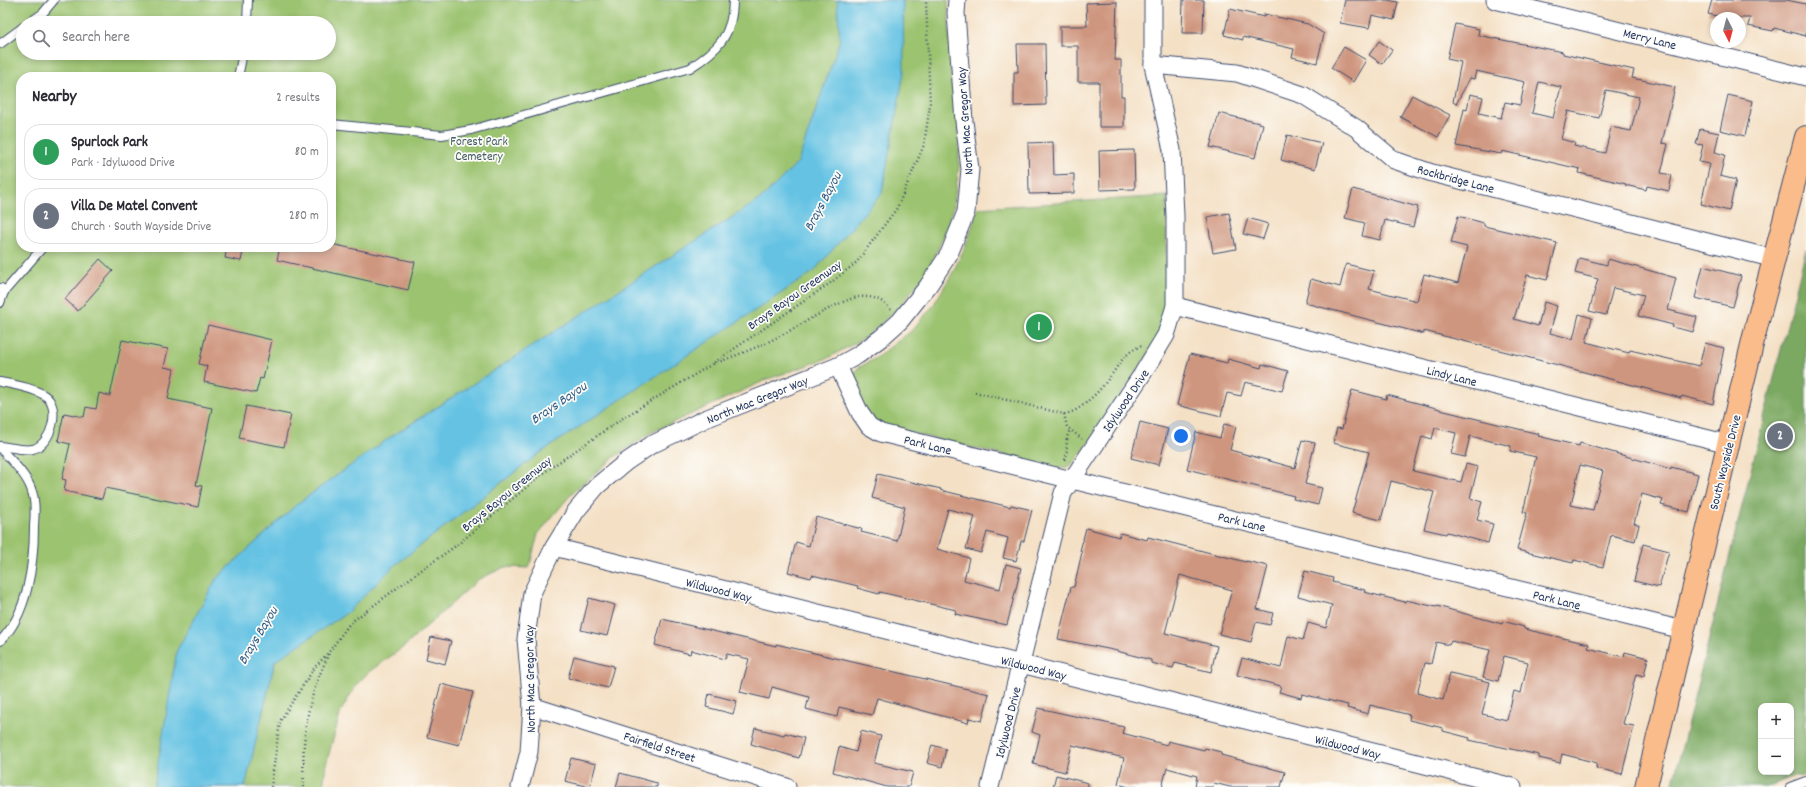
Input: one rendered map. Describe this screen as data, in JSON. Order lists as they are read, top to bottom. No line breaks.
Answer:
{"streets":{"main road":["South Wayside Drive"],"street":["Merry Lane","North Mac Gregor Way","Rockbridge Lane","Lindy Lane","Idylwood Drive","Park Lane","Wildwood Way","Fairfield Street"],"path":["Brays Bayou Greenway"]},"crossings":[["North Mac Gregor Way","Brays Bayou Greenway"],["North Mac Gregor Way","Park Lane"],["North Mac Gregor Way","Wildwood Way"],["North Mac Gregor Way","Fairfield Street"],["Rockbridge Lane","Idylwood Drive"],["Rockbridge Lane","South Wayside Drive"],["Lindy Lane","Idylwood Drive"],["Lindy Lane","South Wayside Drive"],["Idylwood Drive","Park Lane"],["Idylwood Drive","Wildwood Way"],["Park Lane","South Wayside Drive"]],"water":["Brays Bayou"],"parks":["Forest Park Cemetery"],"north":"bottom","page":{"search":"Search here","heading":["Nearby","2 results"],"list":[{"mark":"1","name":"Spurlock Park","note":"Park · Idylwood Drive","value":"80 m"},{"mark":"2","name":"Villa De Matel Convent","note":"Church · South Wayside Drive","value":"280 m"}],"pins":["1","2"],"map_buttons":["+","−"]}}
